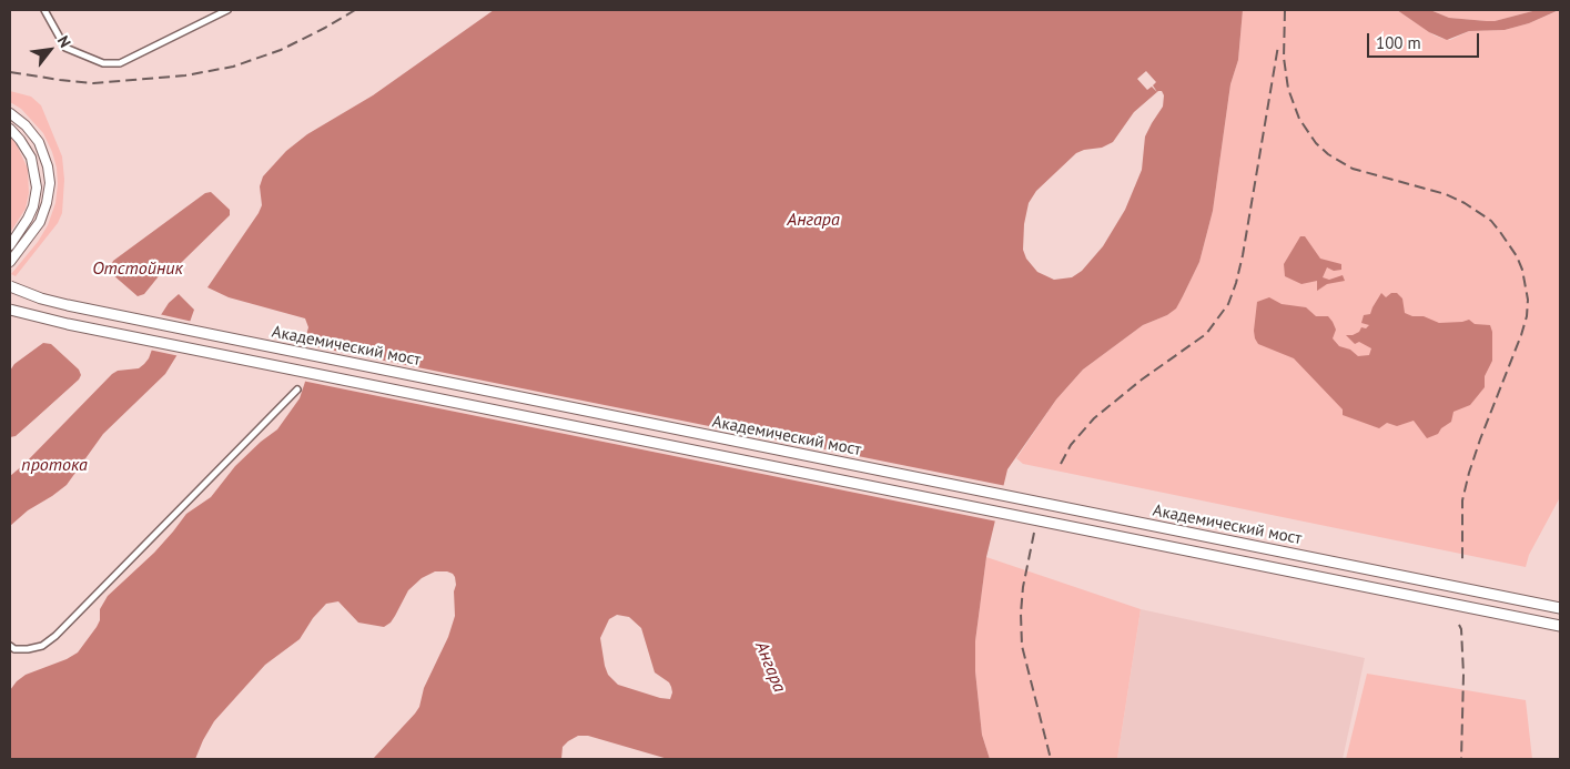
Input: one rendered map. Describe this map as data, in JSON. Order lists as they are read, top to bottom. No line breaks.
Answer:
{"streets":{"main road":["Академический мост"]},"water":["Ангара","Отстойник","протока"],"scale_bar":"100 m","north":"top right"}
